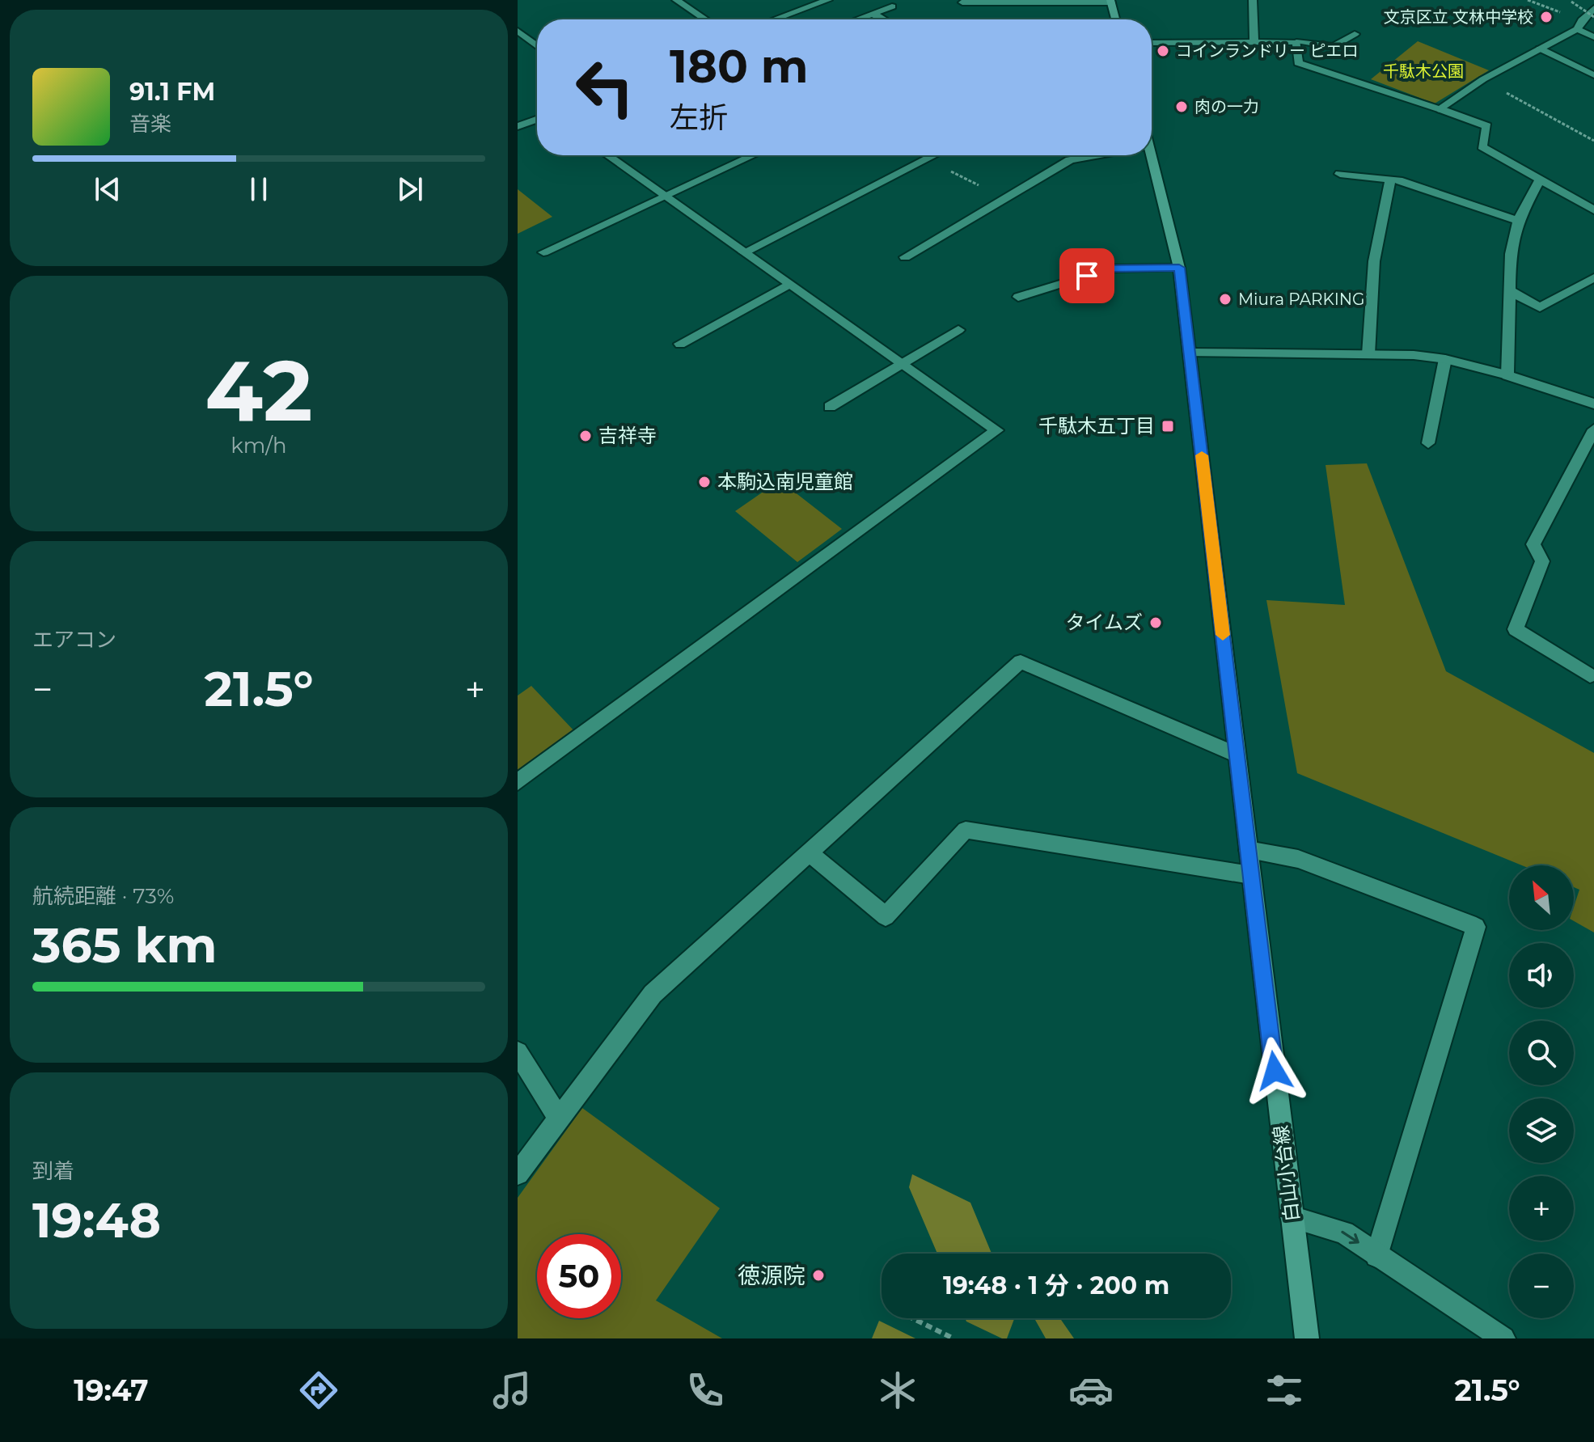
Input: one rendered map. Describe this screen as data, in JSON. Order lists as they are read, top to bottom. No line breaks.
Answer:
{"streets":{"main road":["白山小台線"]},"parks":["千駄木公園"],"places":{"other":["文京区立 文林中学校","コインランドリー ピエロ","肉の一力","Miura PARKING","吉祥寺","本駒込南児童館","タイムズ","徳源院"],"transit":["千駄木五丁目"]},"north":"top left","page":{"turn":["180 m","左折"],"song":["91.1 FM","音楽"],"tile":[["42","km/h"],"エアコン",["航続距離 · 73%","365 km"],["到着","19:48"]],"heat":["−","21.5°","+"],"map_buttons":["+","−"],"limit":"50","trip":"19:48 · 1 分 · 200 m","tabs":["19:47","21.5°"]}}
